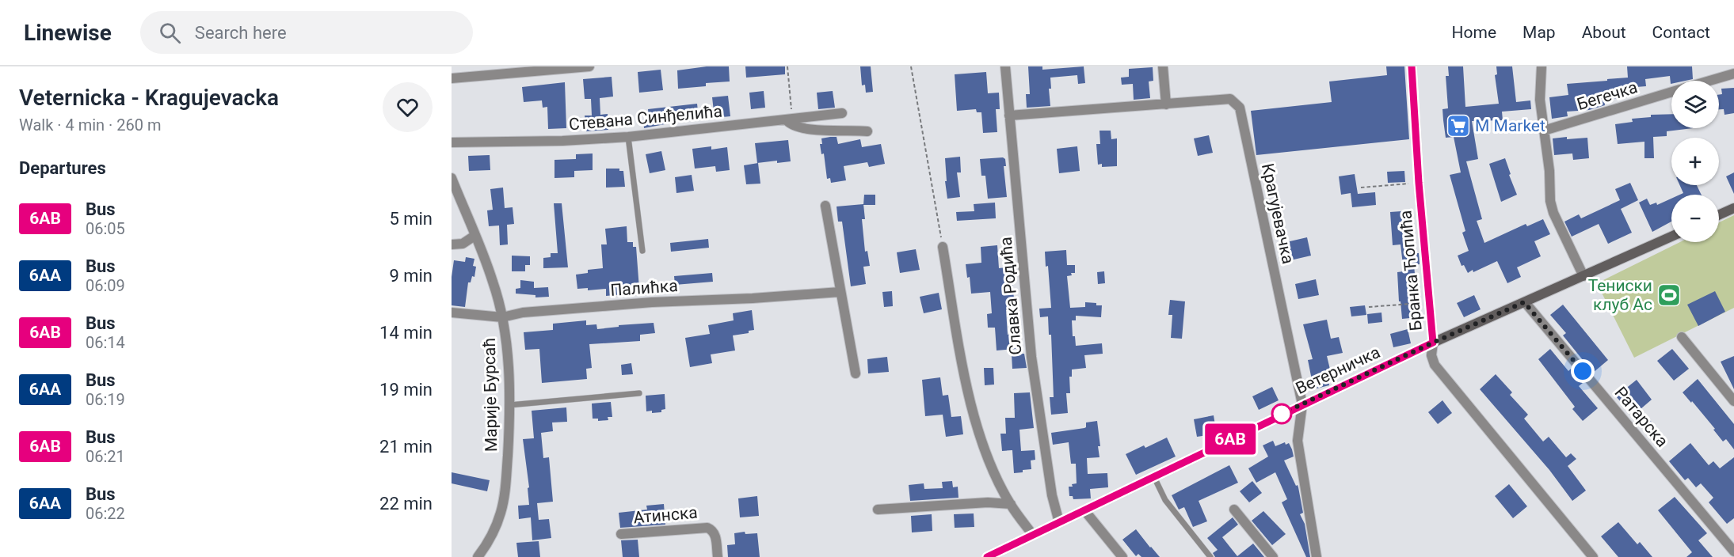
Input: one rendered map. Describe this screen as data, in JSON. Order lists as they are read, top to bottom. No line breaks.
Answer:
{"streets":{"street":["Бегечка","Стевана Синђелића","Крагујевачка","Бранка Ћопића","Палићка","Славка Родића","Ветерничка","Марије Бурсаћ","Ратарска","Атинска"]},"crossings":[["Крагујевачка","Славка Родића"],["Крагујевачка","Ветерничка"],["Бранка Ћопића","Ветерничка"],["Палићка","Марије Бурсаћ"],["Славка Родића","Ветерничка"],["Ветерничка","Ратарска"]],"places":{"supermarket":["M Market"],"sports":["Тениски клуб Ас"]},"lines":["bus line 6AB"],"page":{"header":"Linewise","search":"Search here","nav":["Home","Map","About","Contact"],"heading":[["Veternicka - Kragujevacka","Walk · 4 min · 260 m"],"Departures"],"on_map":"6AB","map_buttons":["+","−"],"list":[{"mark":"6AB","name":"Bus","note":"06:05","value":"5 min"},{"mark":"6AA","name":"Bus","note":"06:09","value":"9 min"},{"mark":"6AB","name":"Bus","note":"06:14","value":"14 min"},{"mark":"6AA","name":"Bus","note":"06:19","value":"19 min"},{"mark":"6AB","name":"Bus","note":"06:21","value":"21 min"},{"mark":"6AA","name":"Bus","note":"06:22","value":"22 min"}]}}
